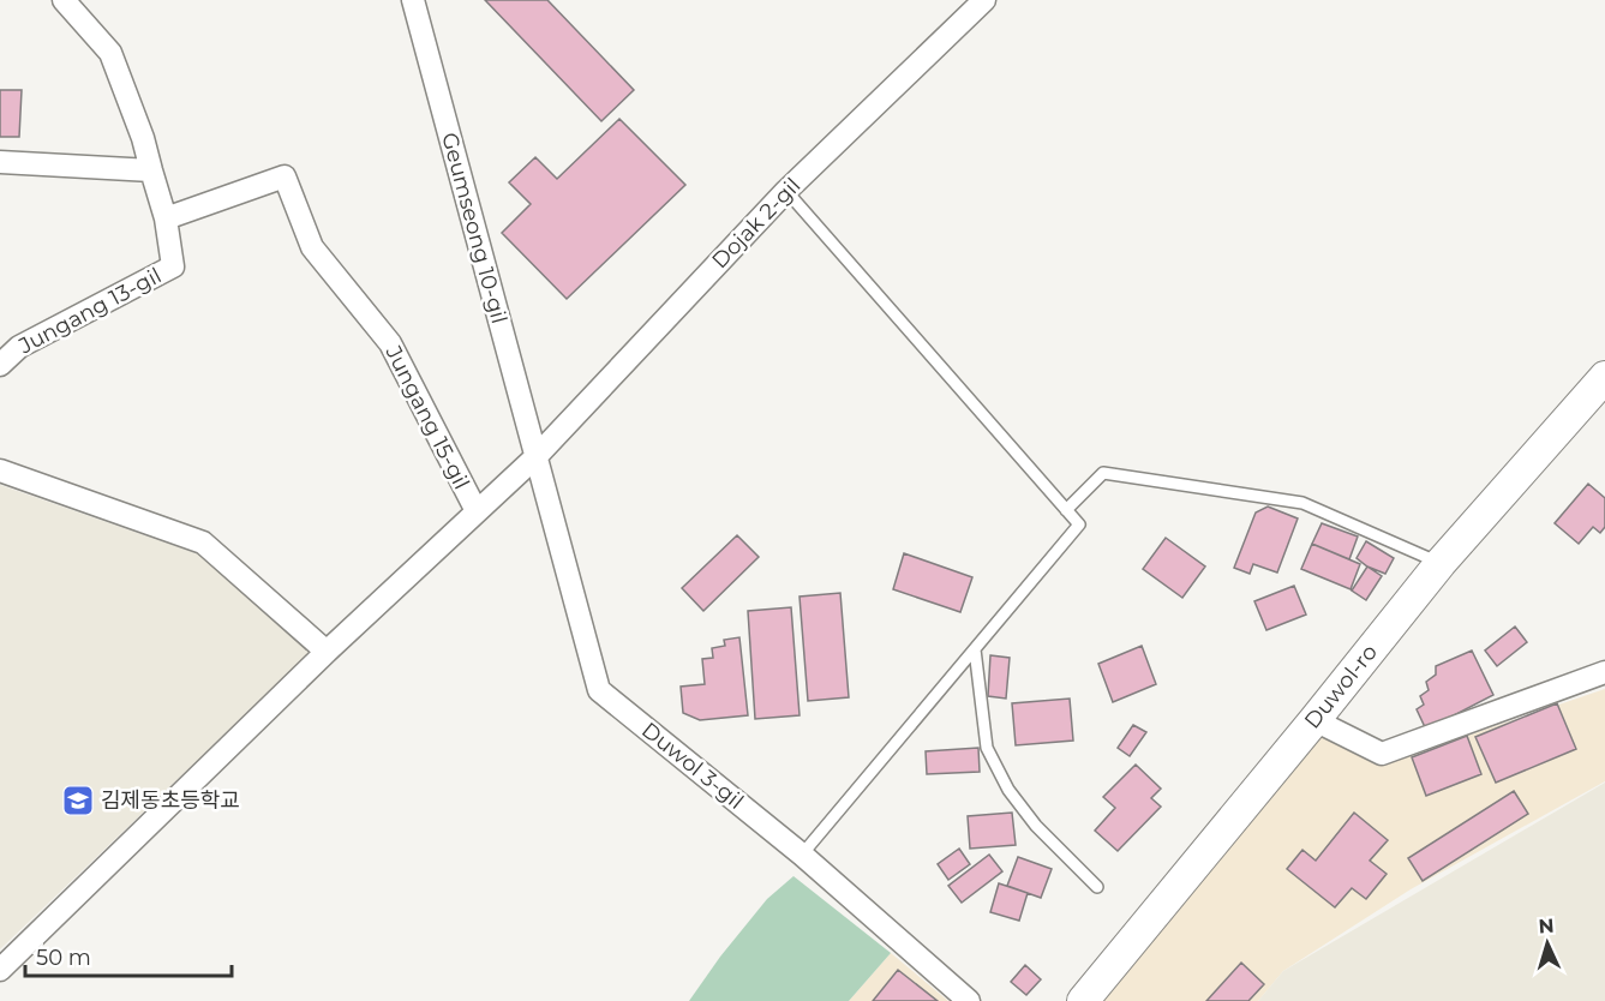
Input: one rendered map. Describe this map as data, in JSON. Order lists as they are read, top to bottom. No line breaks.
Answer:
{"streets":{"main road":["Duwol-ro"],"street":["Dojak 2-gil","Geumseong 10-gil","Jungang 13-gil","Jungang 15-gil","Duwol 3-gil"]},"crossings":[["Dojak 2-gil","Geumseong 10-gil"],["Dojak 2-gil","Jungang 15-gil"],["Dojak 2-gil","Duwol 3-gil"],["Geumseong 10-gil","Jungang 15-gil"],["Geumseong 10-gil","Duwol 3-gil"],["Jungang 13-gil","Jungang 15-gil"],["Jungang 15-gil","Duwol 3-gil"]],"places":{"school or university":["김제동초등학교"]},"scale_bar":"50 m","north":"top"}
